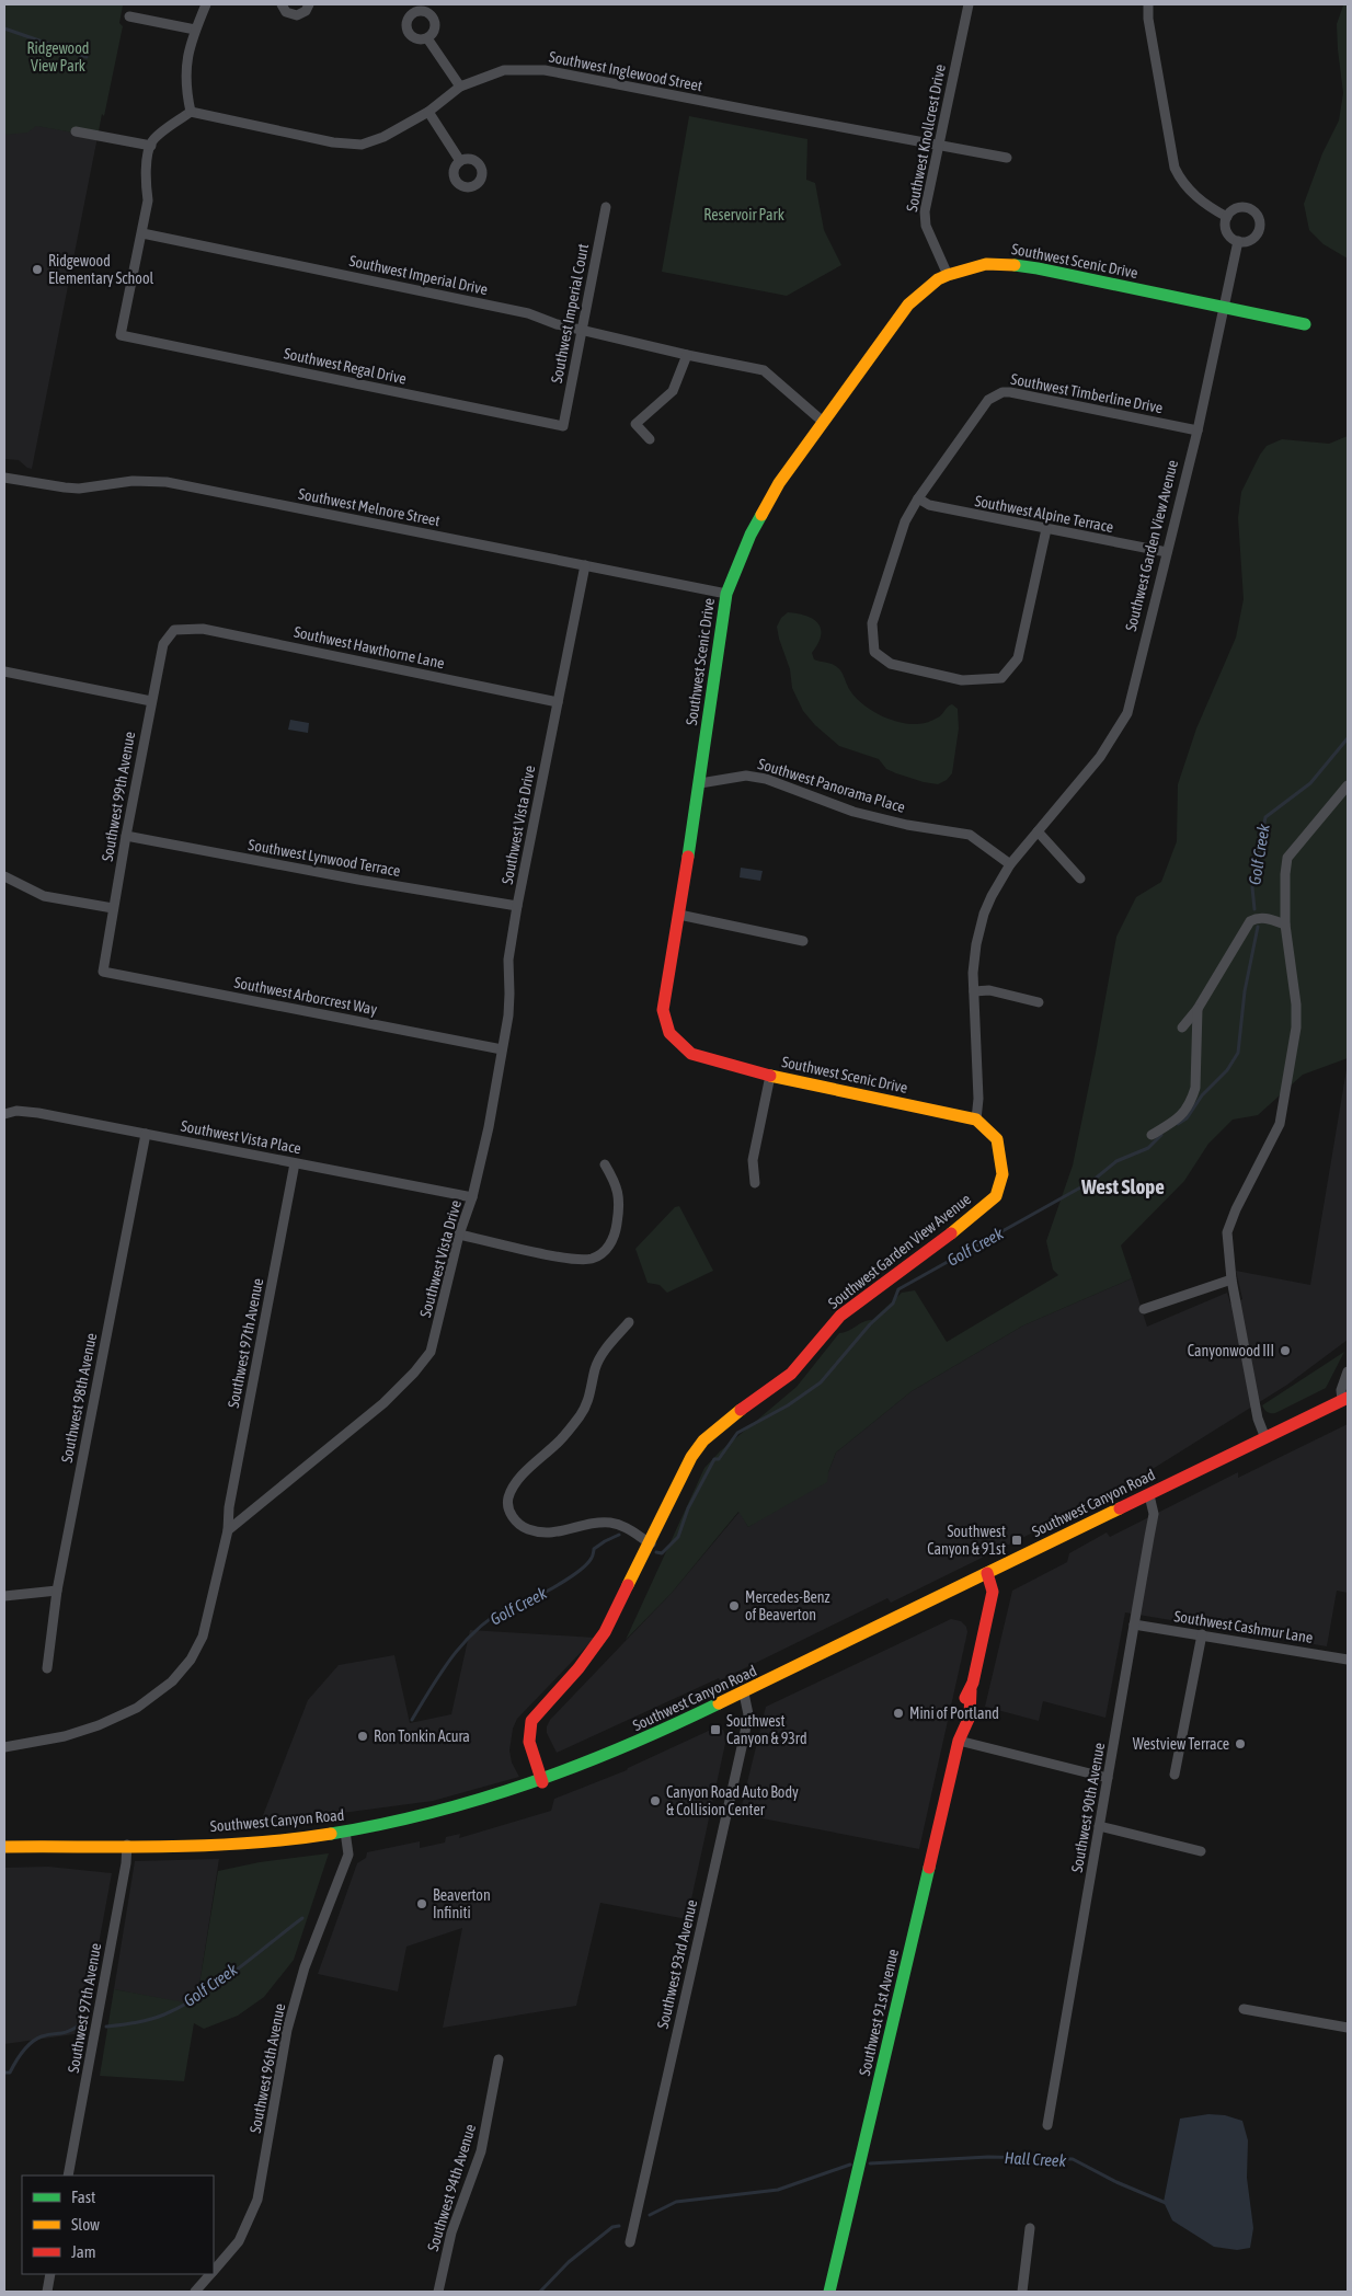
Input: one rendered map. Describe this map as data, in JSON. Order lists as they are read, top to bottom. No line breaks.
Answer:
{"streets":{"street":["Southwest Inglewood Street","Southwest Knollcrest Drive","Southwest Scenic Drive","Southwest Imperial Drive","Southwest Imperial Court","Southwest Regal Drive","Southwest Timberline Drive","Southwest Melnore Street","Southwest Alpine Terrace","Southwest Garden View Avenue","Southwest Hawthorne Lane","Southwest Panorama Place","Southwest 99th Avenue","Southwest Vista Drive","Southwest Lynwood Terrace","Southwest Arborcrest Way","Southwest Vista Place","Southwest 97th Avenue","Southwest 98th Avenue","Southwest Canyon Road","Southwest Cashmur Lane","Southwest 90th Avenue","Southwest 93rd Avenue","Southwest 91st Avenue","Southwest 96th Avenue","Southwest 94th Avenue"]},"crossings":[["Southwest Inglewood Street","Southwest Knollcrest Drive"],["Southwest Knollcrest Drive","Southwest Scenic Drive"],["Southwest Scenic Drive","Southwest Imperial Drive"],["Southwest Scenic Drive","Southwest Melnore Street"],["Southwest Scenic Drive","Southwest Garden View Avenue"],["Southwest Scenic Drive","Southwest Panorama Place"],["Southwest Imperial Drive","Southwest Imperial Court"],["Southwest Imperial Drive","Southwest Regal Drive"],["Southwest Imperial Court","Southwest Regal Drive"],["Southwest Timberline Drive","Southwest Alpine Terrace"],["Southwest Timberline Drive","Southwest Garden View Avenue"],["Southwest Melnore Street","Southwest Vista Drive"],["Southwest Alpine Terrace","Southwest Garden View Avenue"],["Southwest Garden View Avenue","Southwest Panorama Place"],["Southwest Garden View Avenue","Southwest Canyon Road"],["Southwest Hawthorne Lane","Southwest 99th Avenue"],["Southwest Hawthorne Lane","Southwest Vista Drive"],["Southwest 99th Avenue","Southwest Lynwood Terrace"],["Southwest 99th Avenue","Southwest Arborcrest Way"],["Southwest Vista Drive","Southwest Lynwood Terrace"],["Southwest Vista Drive","Southwest Arborcrest Way"],["Southwest Vista Drive","Southwest Vista Place"],["Southwest Vista Drive","Southwest 97th Avenue"],["Southwest Vista Place","Southwest 97th Avenue"],["Southwest Vista Place","Southwest 98th Avenue"],["Southwest 97th Avenue","Southwest Canyon Road"],["Southwest Canyon Road","Southwest 90th Avenue"],["Southwest Canyon Road","Southwest 93rd Avenue"],["Southwest Canyon Road","Southwest 91st Avenue"],["Southwest Canyon Road","Southwest 96th Avenue"],["Southwest Cashmur Lane","Southwest 90th Avenue"]],"districts":["West Slope"],"water":["Golf Creek","Hall Creek"],"parks":["Ridgewood View Park","Reservoir Park"],"places":{"other":["Ridgewood Elementary School","Canyonwood III","Mercedes-Benz of Beaverton","Mini of Portland","Ron Tonkin Acura","Westview Terrace","Canyon Road Auto Body & Collision Center","Beaverton Infiniti"],"transit":["Southwest Canyon & 91st","Southwest Canyon & 93rd"]},"legend":["Fast","Slow","Jam"]}
